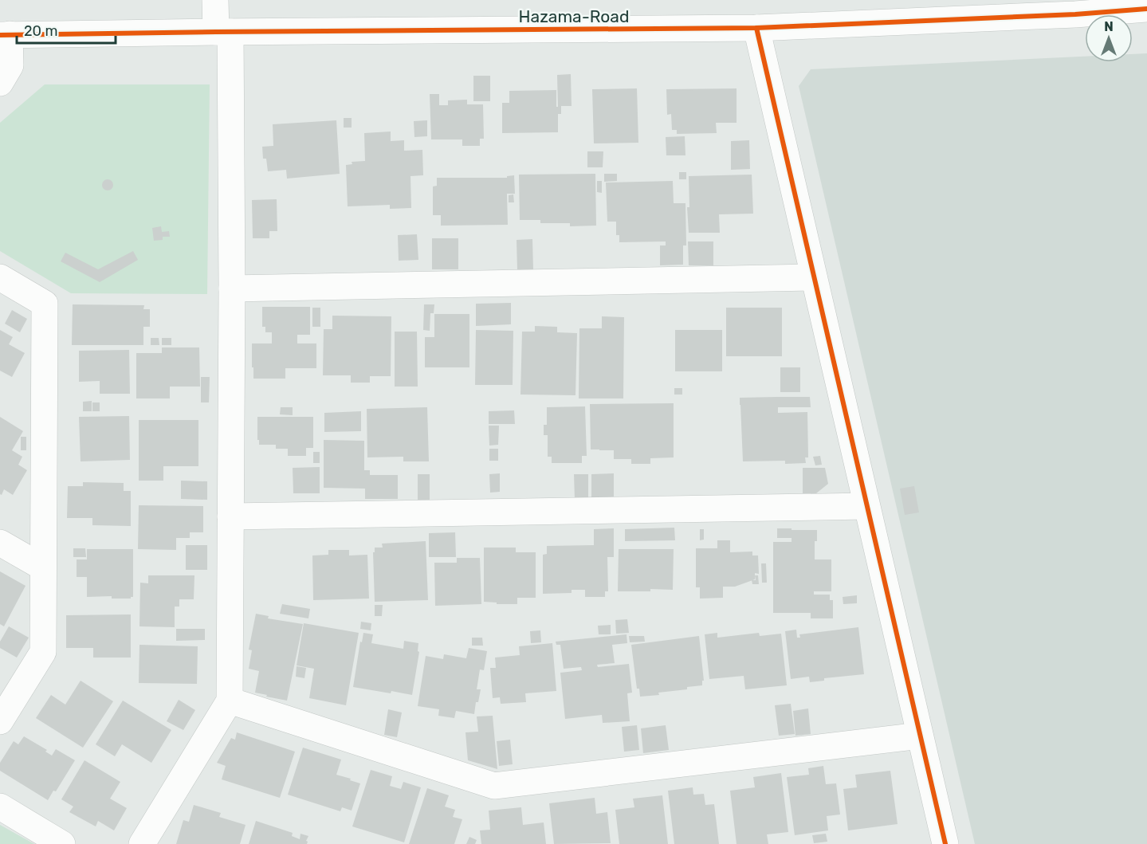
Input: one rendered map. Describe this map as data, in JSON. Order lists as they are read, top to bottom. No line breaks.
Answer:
{"streets":{"street":["Hazama-Road"]},"scale_bar":"20 m","north":"top"}
